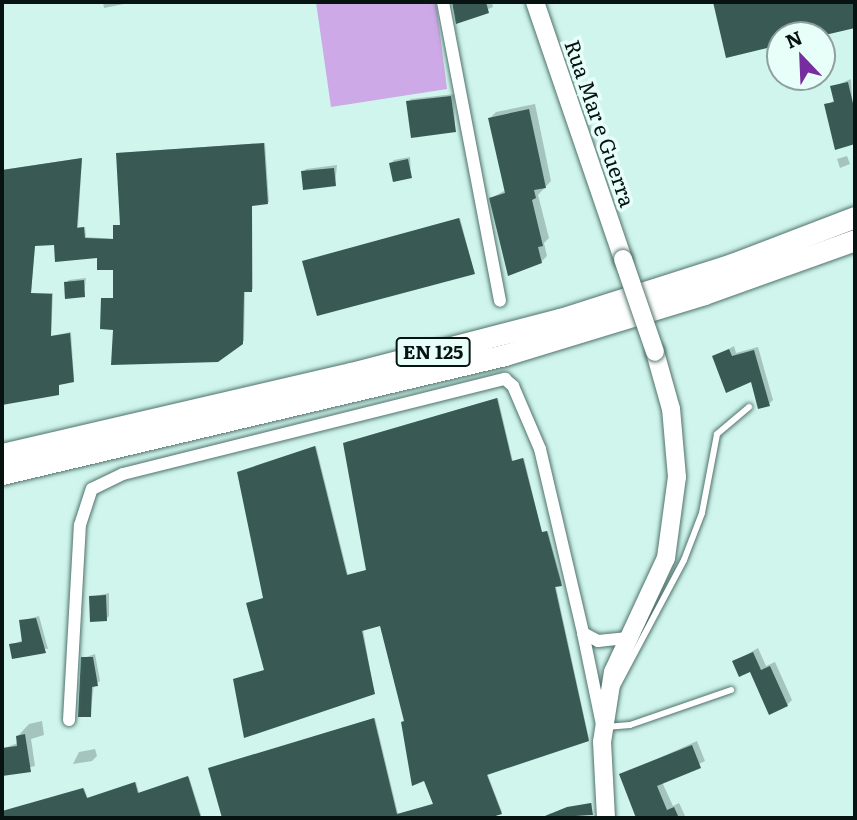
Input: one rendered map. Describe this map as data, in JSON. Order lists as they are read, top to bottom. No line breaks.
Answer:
{"streets":{"main road":["EN 125"],"street":["Rua Mar e Guerra"]},"north":"top left"}
